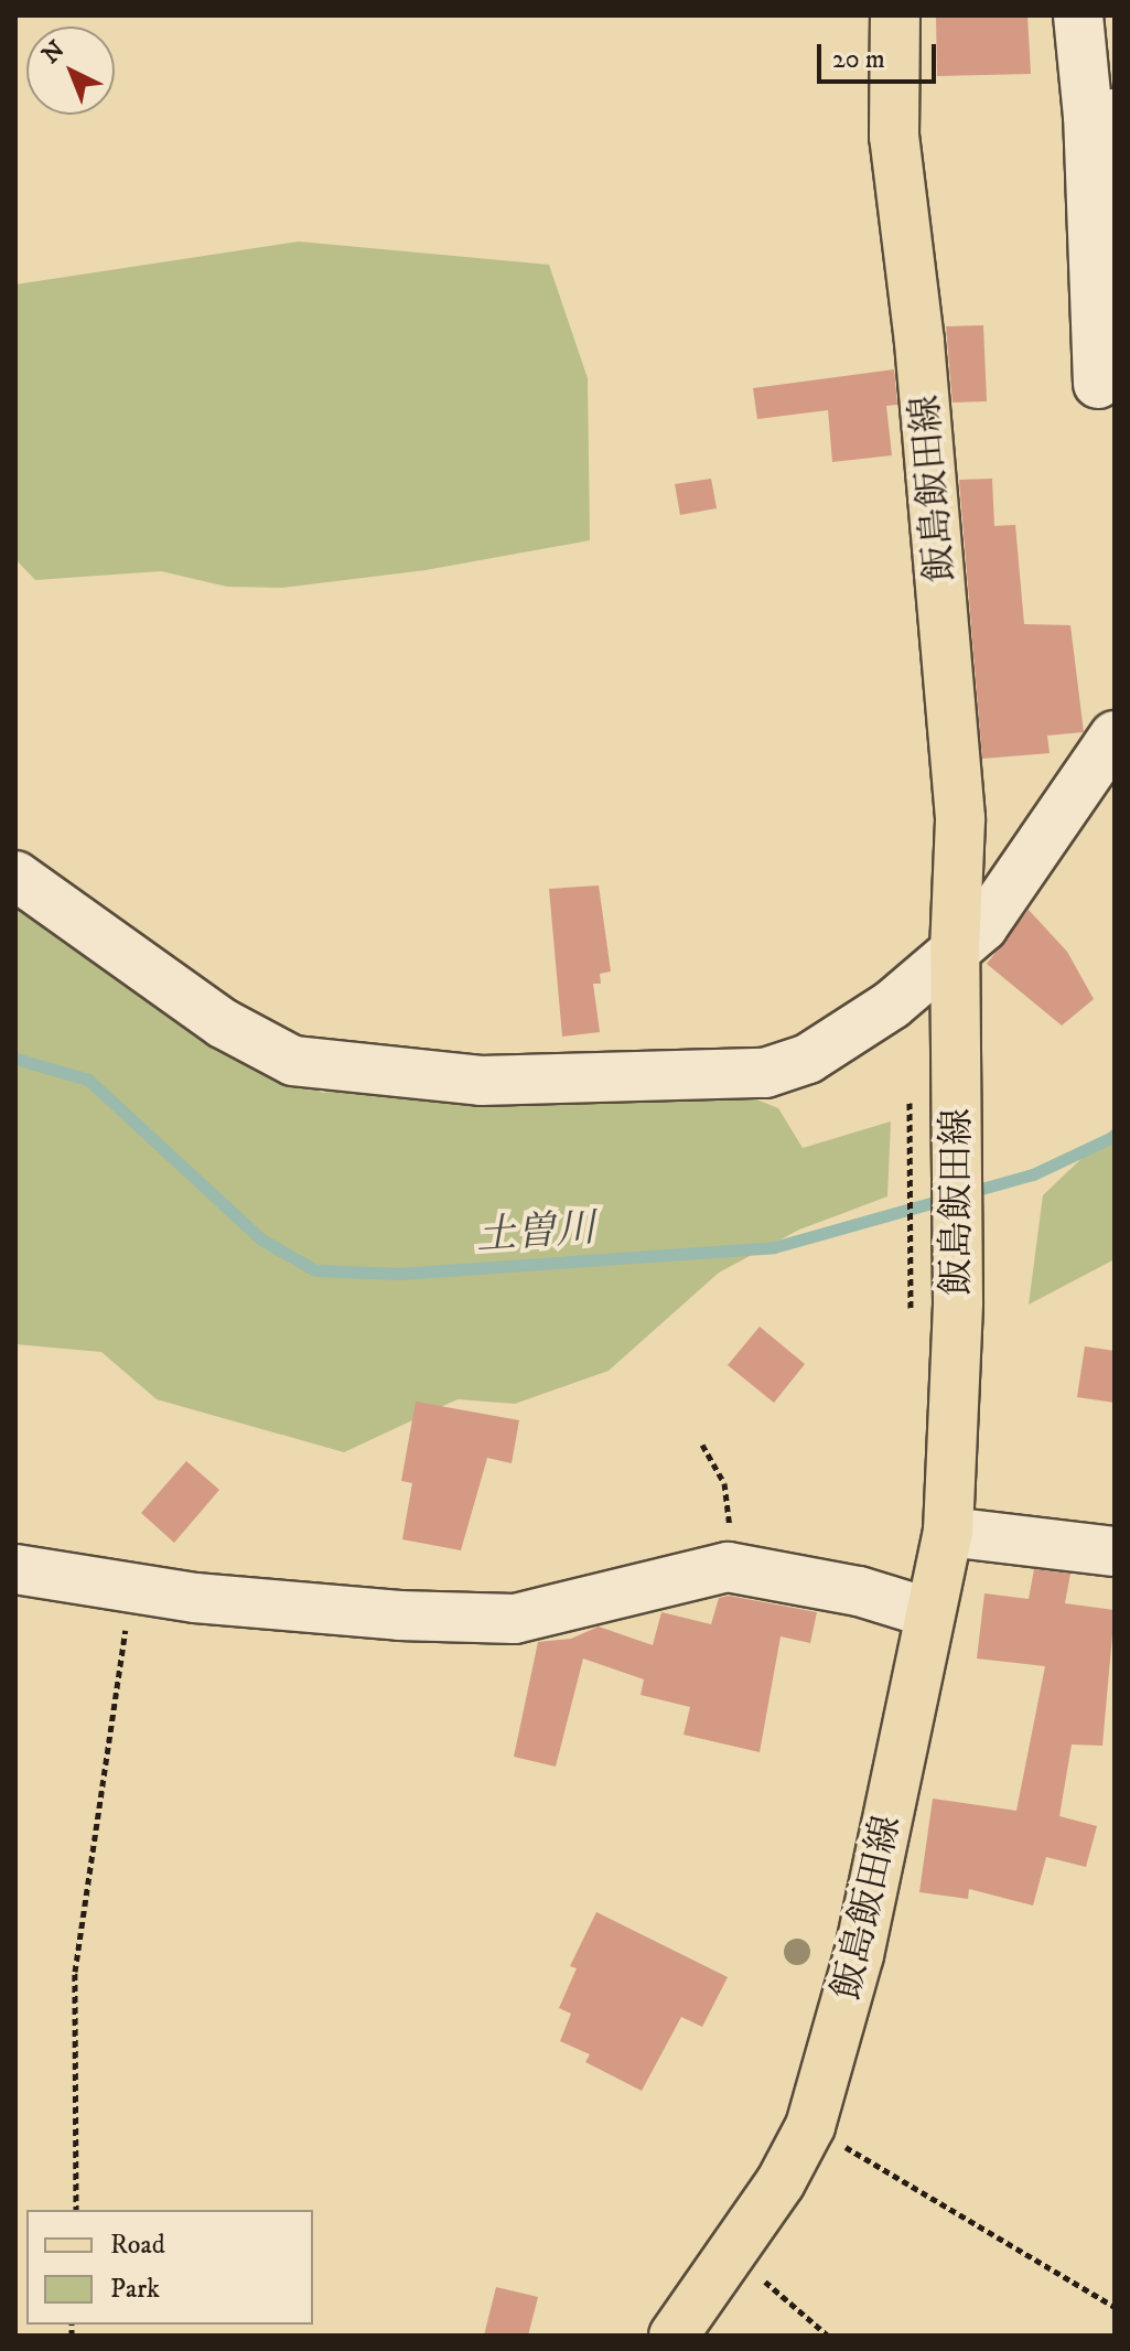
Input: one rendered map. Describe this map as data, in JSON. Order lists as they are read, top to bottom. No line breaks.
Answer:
{"streets":{"main road":["飯島飯田線"]},"water":["土曽川"],"legend":["Road","Park"],"scale_bar":"20 m","north":"top left"}
